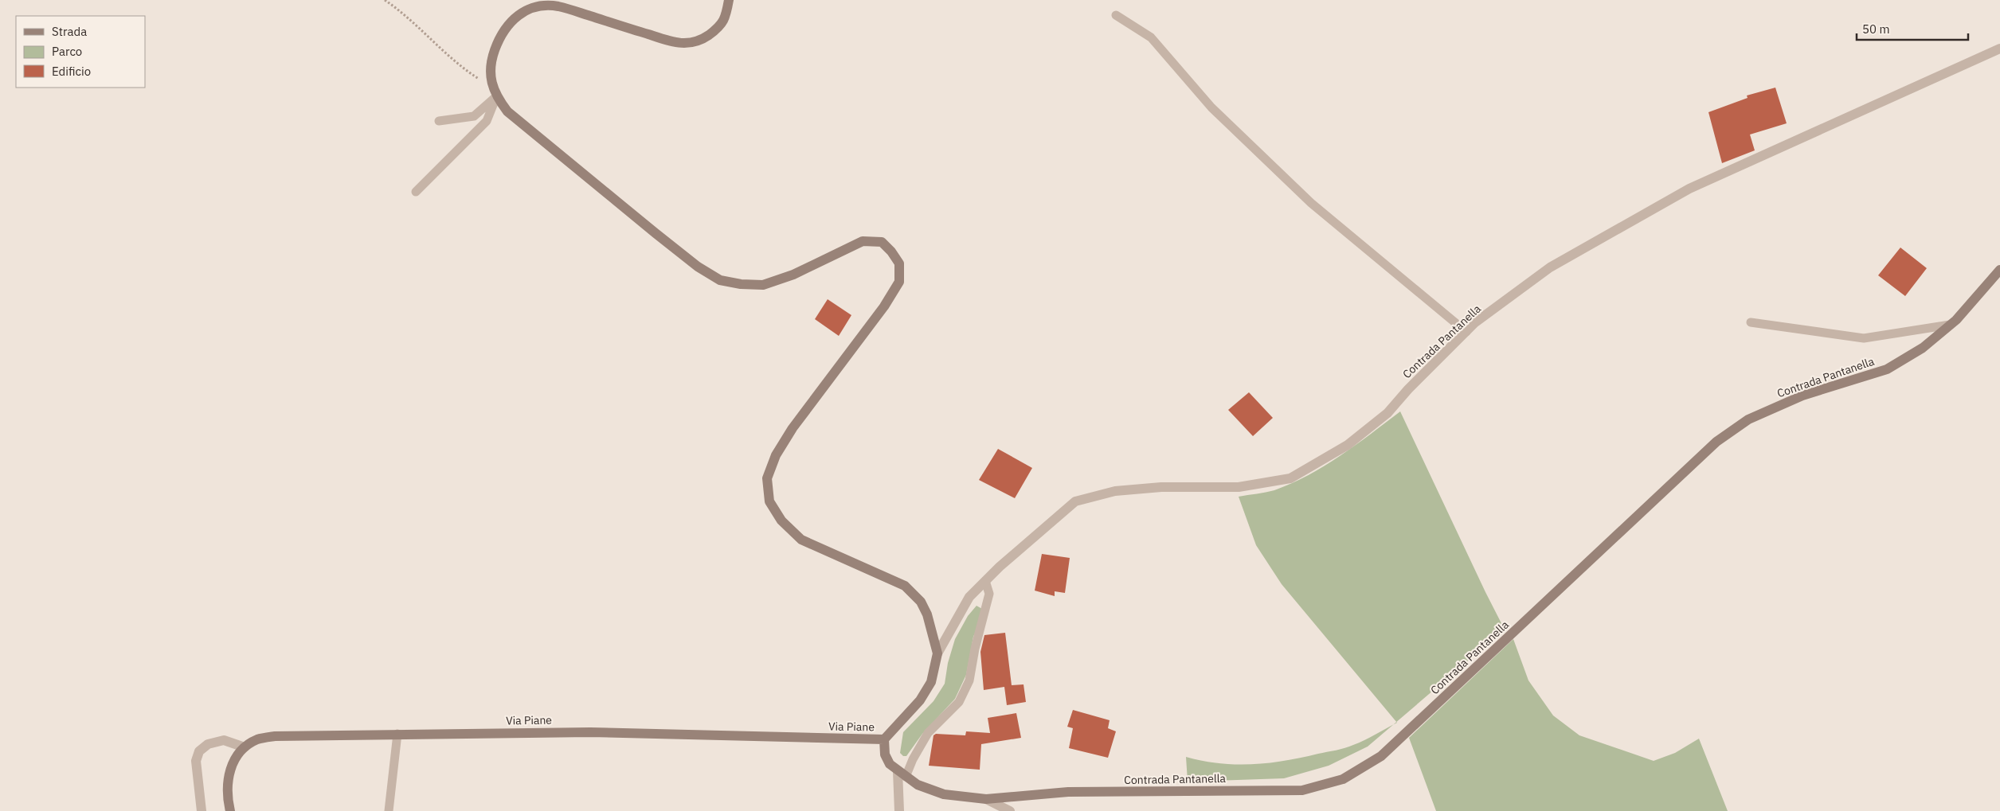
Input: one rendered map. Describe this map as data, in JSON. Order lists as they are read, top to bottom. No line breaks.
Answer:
{"streets":{"street":["Contrada Pantanella","Via Piane"]},"crossings":[["Contrada Pantanella","Via Piane"]],"legend":["Strada","Parco","Edificio"],"scale_bar":"50 m"}
